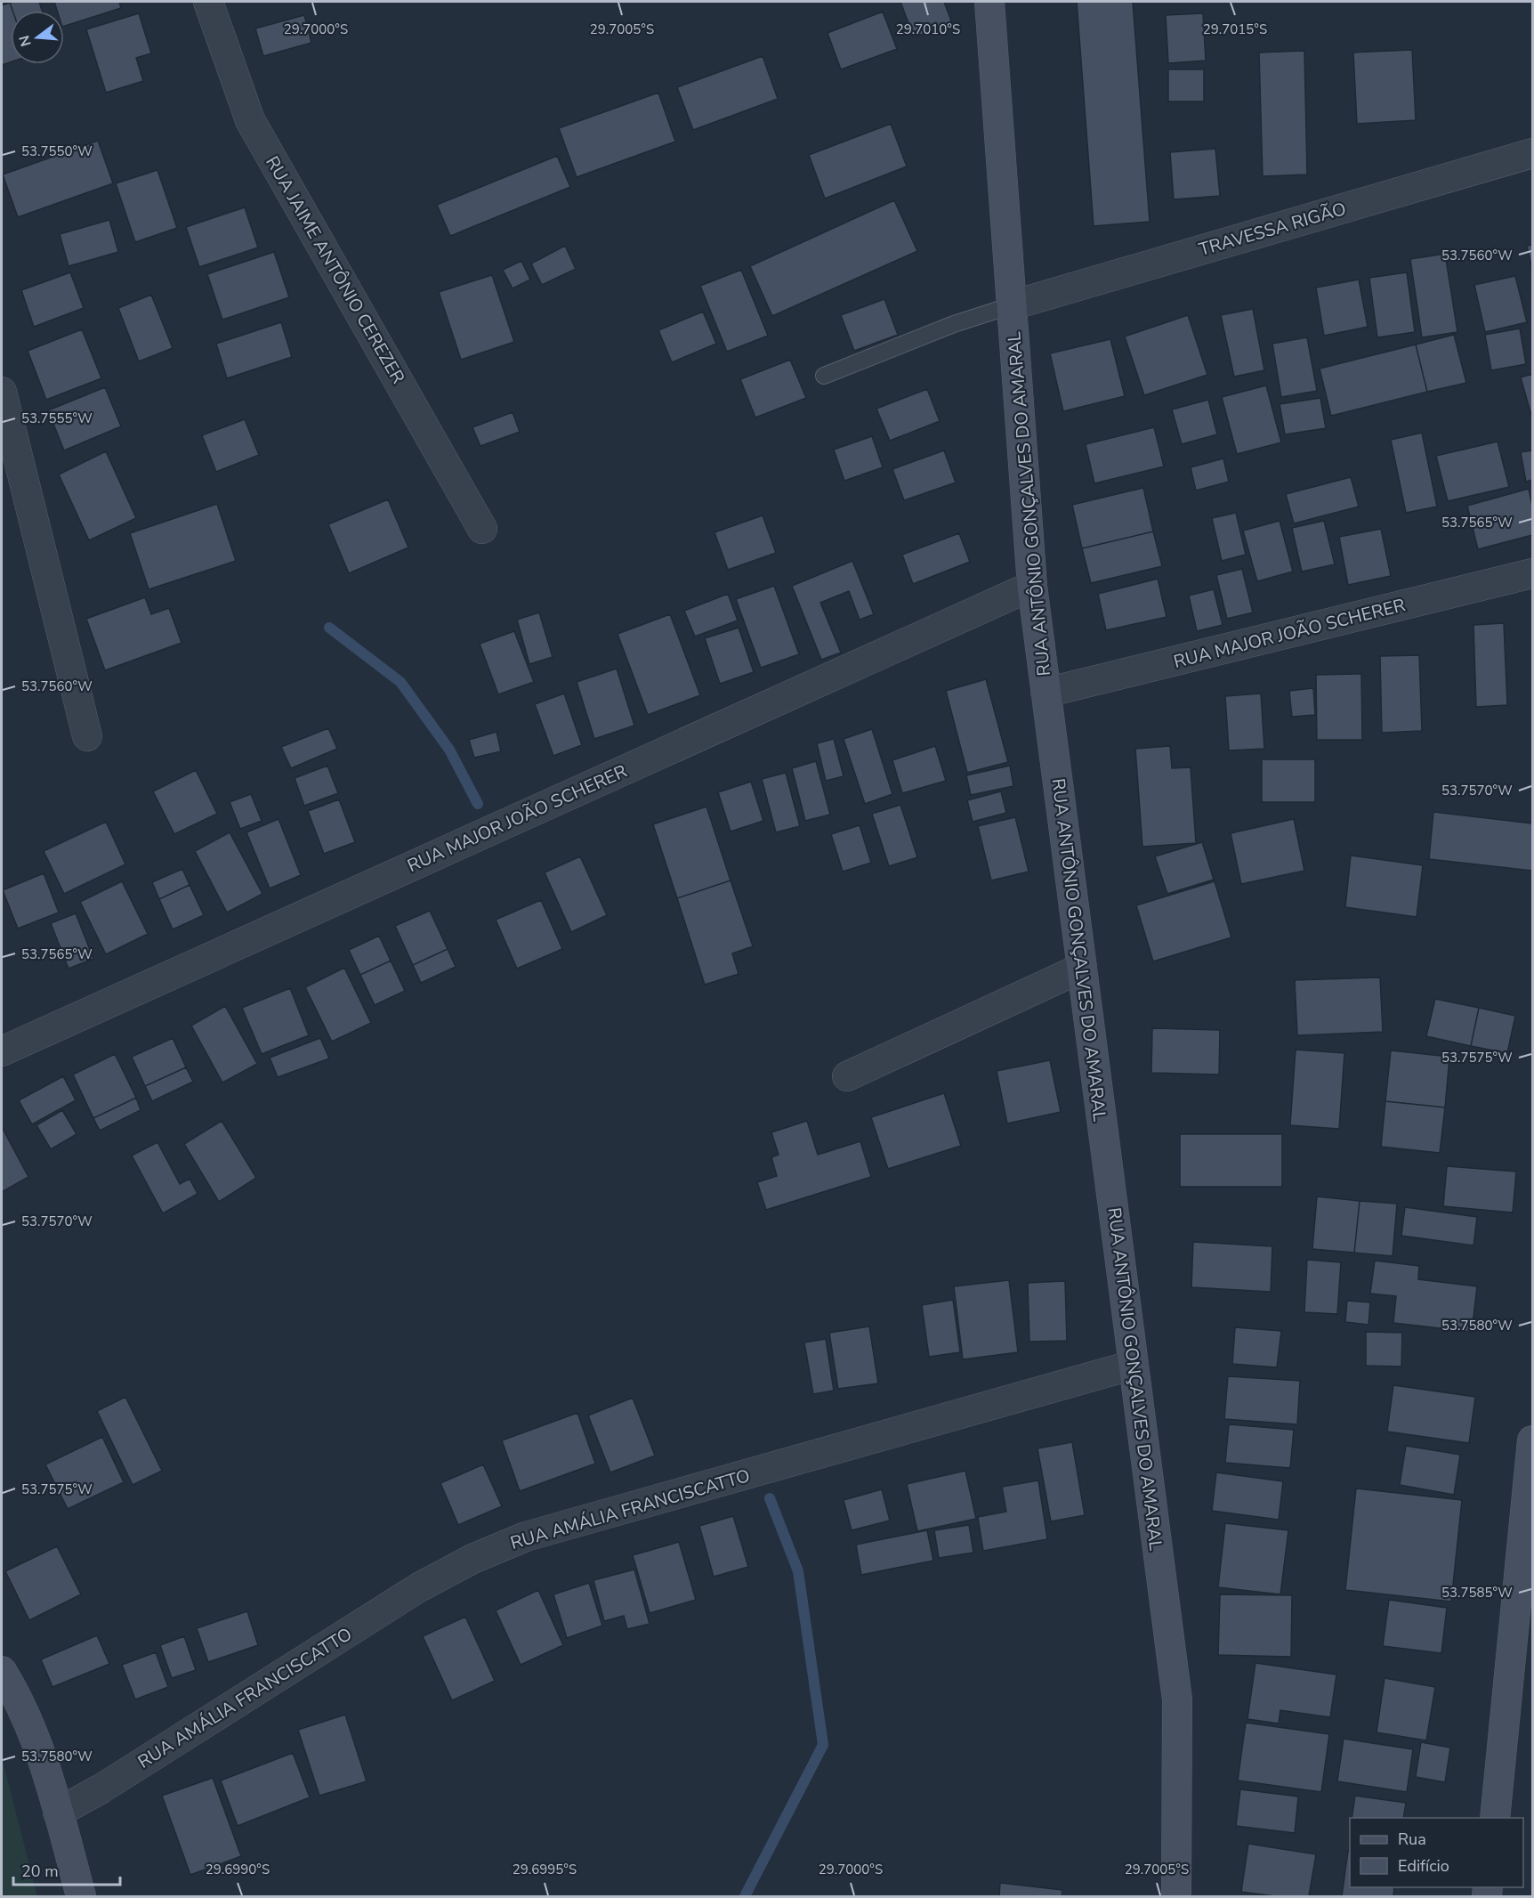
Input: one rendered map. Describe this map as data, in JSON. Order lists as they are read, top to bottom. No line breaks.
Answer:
{"streets":{"street":["TRAVESSA RIGÃO","RUA JAIME ANTÔNIO CEREZER","RUA ANTÔNIO GONÇALVES DO AMARAL","RUA MAJOR JOÃO SCHERER","RUA AMÁLIA FRANCISCATTO"]},"crossings":[["TRAVESSA RIGÃO","RUA ANTÔNIO GONÇALVES DO AMARAL"],["RUA ANTÔNIO GONÇALVES DO AMARAL","RUA MAJOR JOÃO SCHERER"],["RUA ANTÔNIO GONÇALVES DO AMARAL","RUA AMÁLIA FRANCISCATTO"]],"legend":["Rua","Edifício"],"scale_bar":"20 m","north":"left","coordinates":["29.7000°S","29.7005°S","29.7010°S","29.7015°S","53.7550°W","53.7560°W","53.7555°W","53.7565°W","53.7570°W","53.7575°W","53.7580°W","53.7585°W","29.6990°S","29.6995°S"]}
